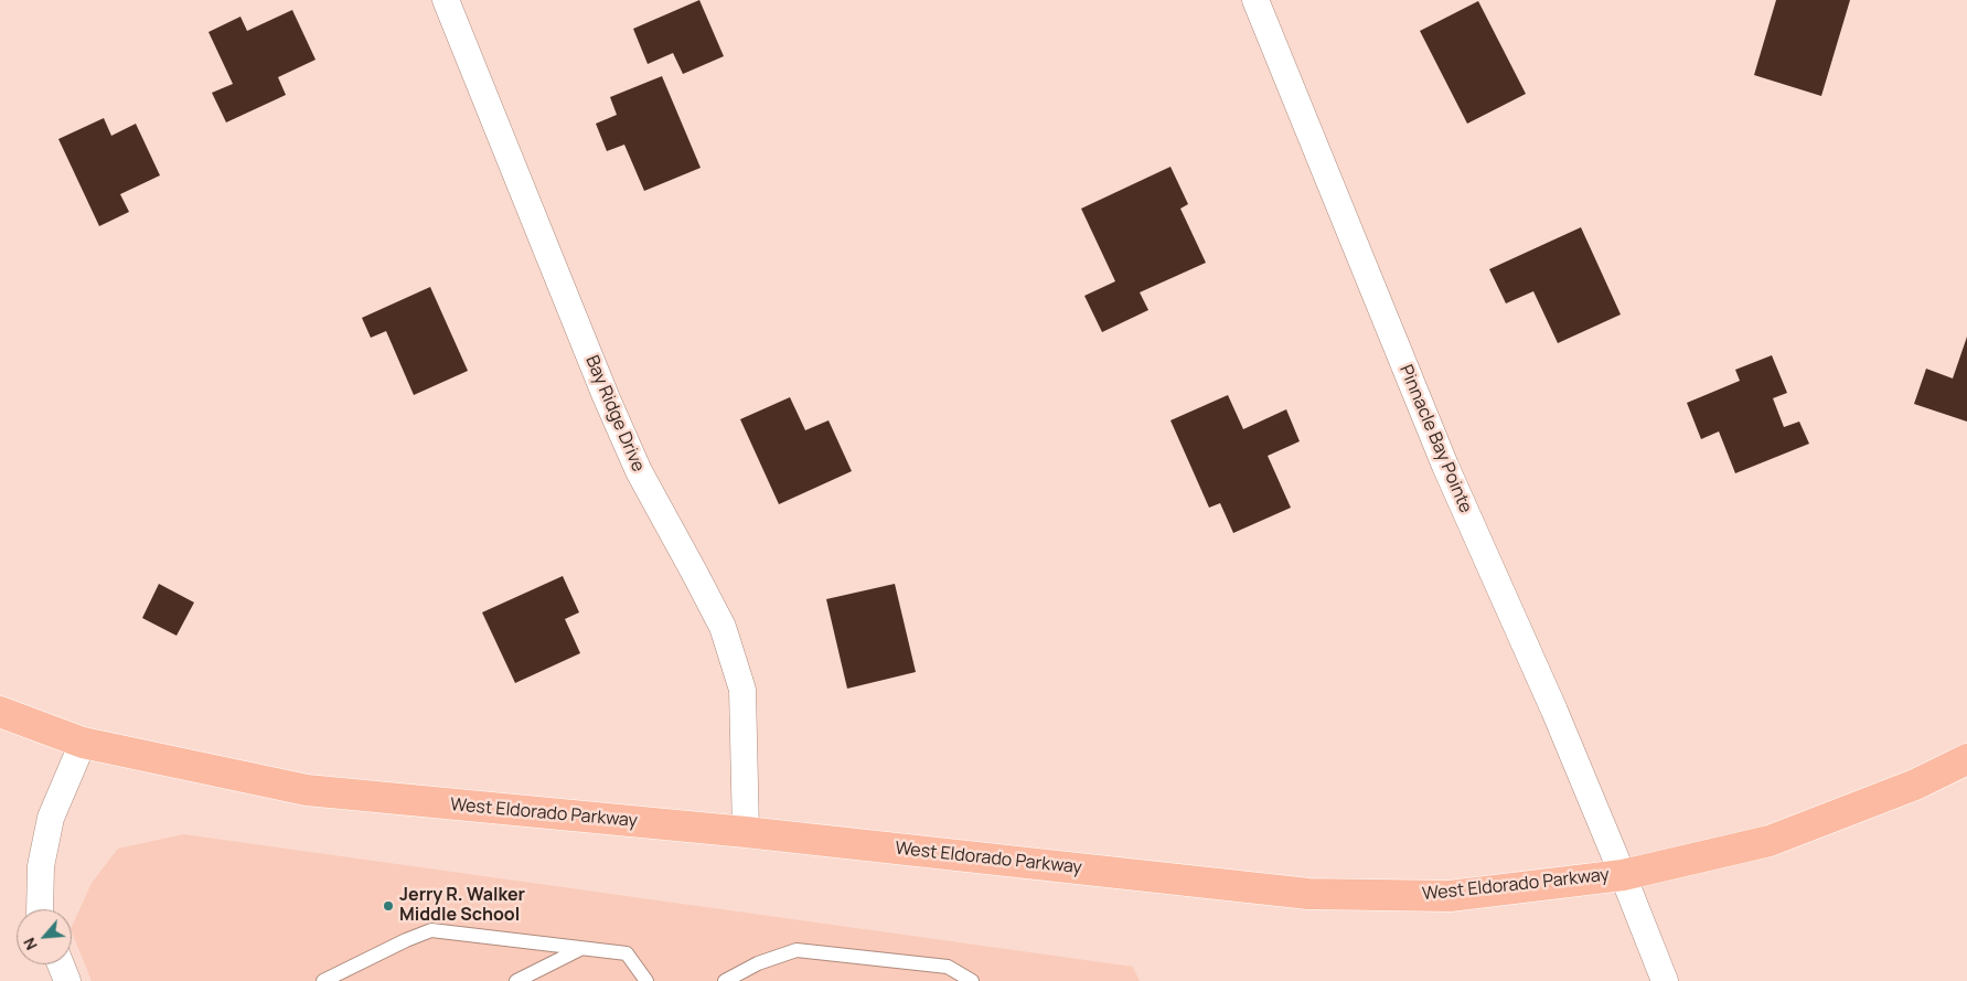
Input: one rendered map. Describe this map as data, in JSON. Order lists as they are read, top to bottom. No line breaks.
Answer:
{"streets":{"main road":["West Eldorado Parkway"],"street":["Bay Ridge Drive","Pinnacle Bay Pointe"]},"crossings":[["Bay Ridge Drive","West Eldorado Parkway"],["Pinnacle Bay Pointe","West Eldorado Parkway"]],"places":["Jerry R. Walker Middle School"],"north":"bottom left"}
